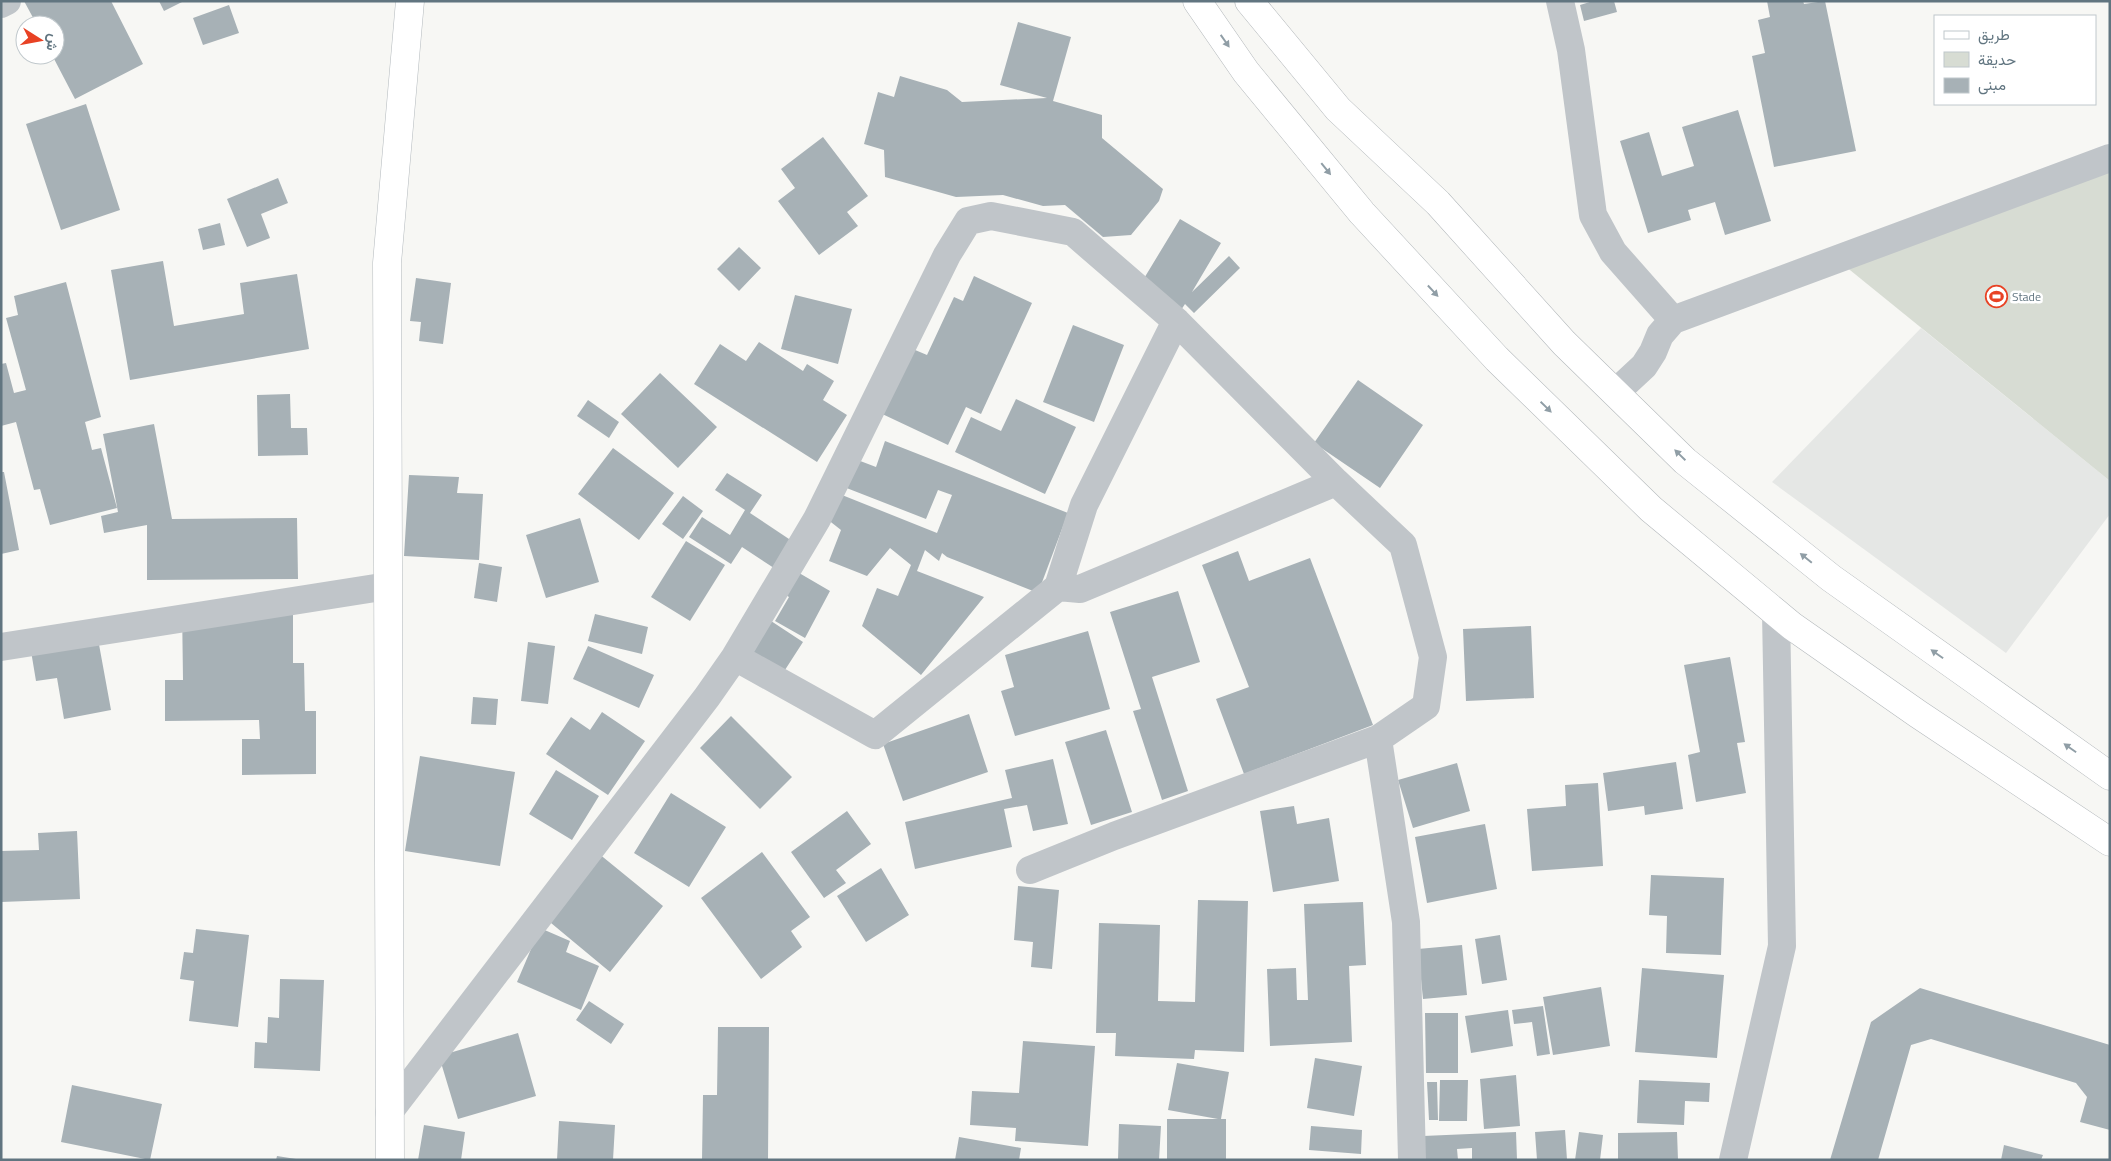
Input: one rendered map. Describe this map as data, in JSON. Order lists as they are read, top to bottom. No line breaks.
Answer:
{"places":{"sports":["Stade"]},"legend":["طريق","حديقة","مبنى"],"north":"right"}
